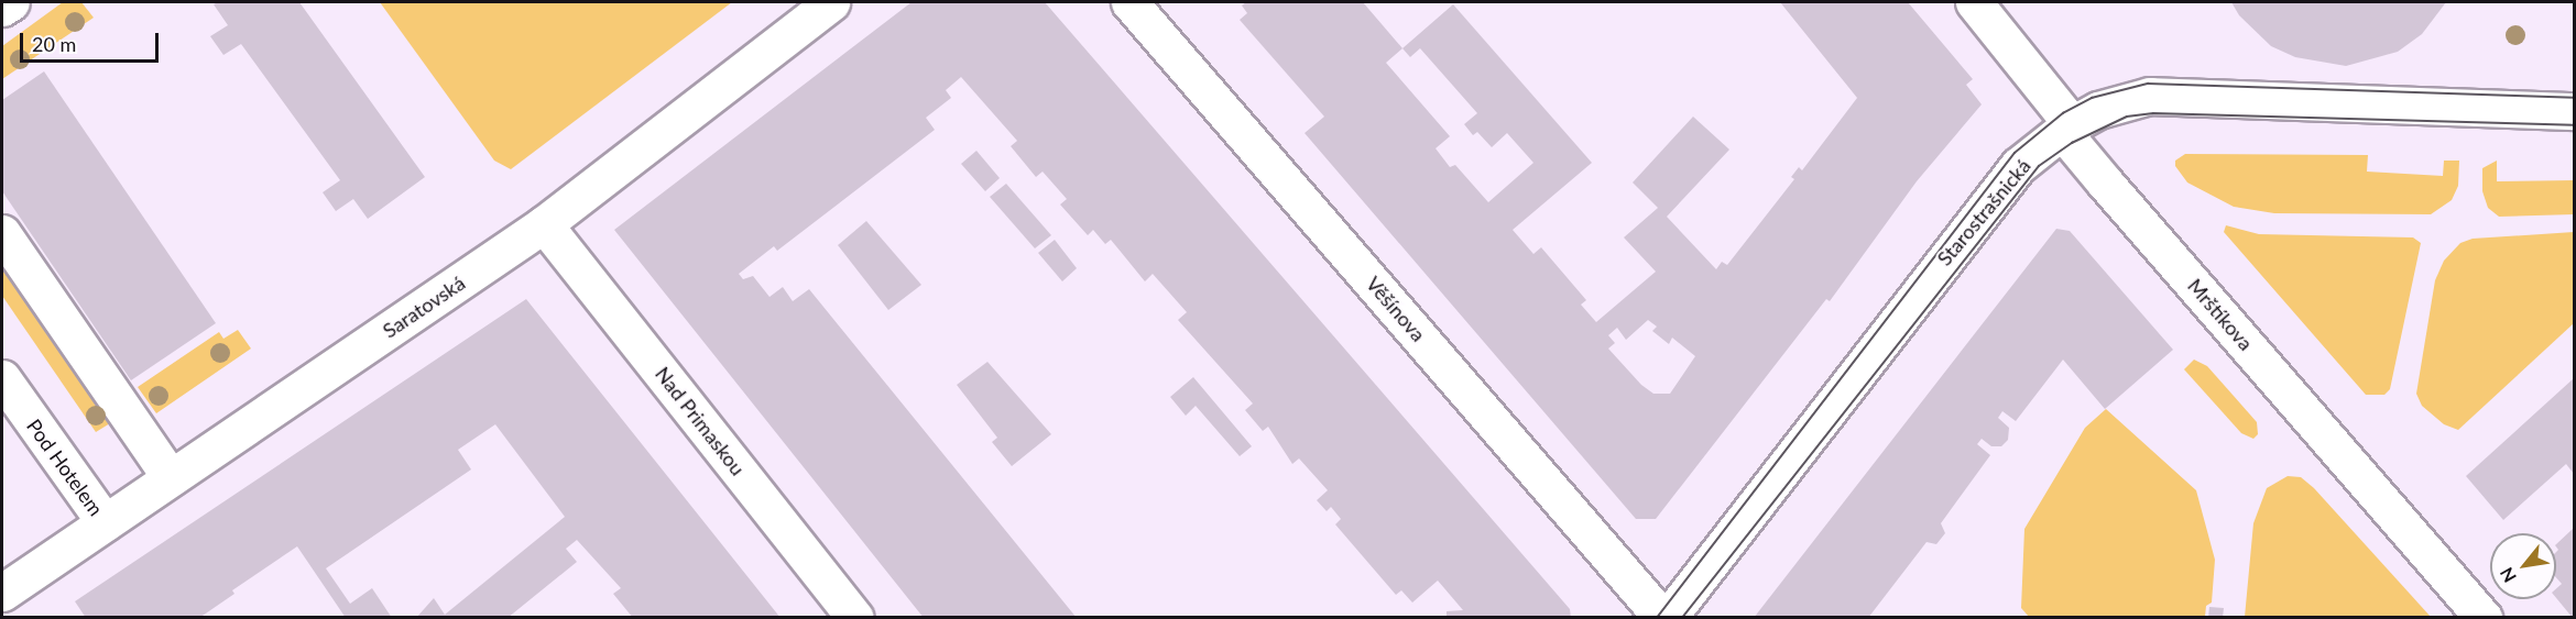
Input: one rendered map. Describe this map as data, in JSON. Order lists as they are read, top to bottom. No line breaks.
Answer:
{"streets":{"street":["Starostrašnická","Saratovská","Věšínova","Mrštíkova","Nad Primaskou","Pod Hotelem"]},"crossings":[["Starostrašnická","Mrštíkova"],["Saratovská","Nad Primaskou"],["Saratovská","Pod Hotelem"]],"scale_bar":"20 m","north":"bottom left"}
